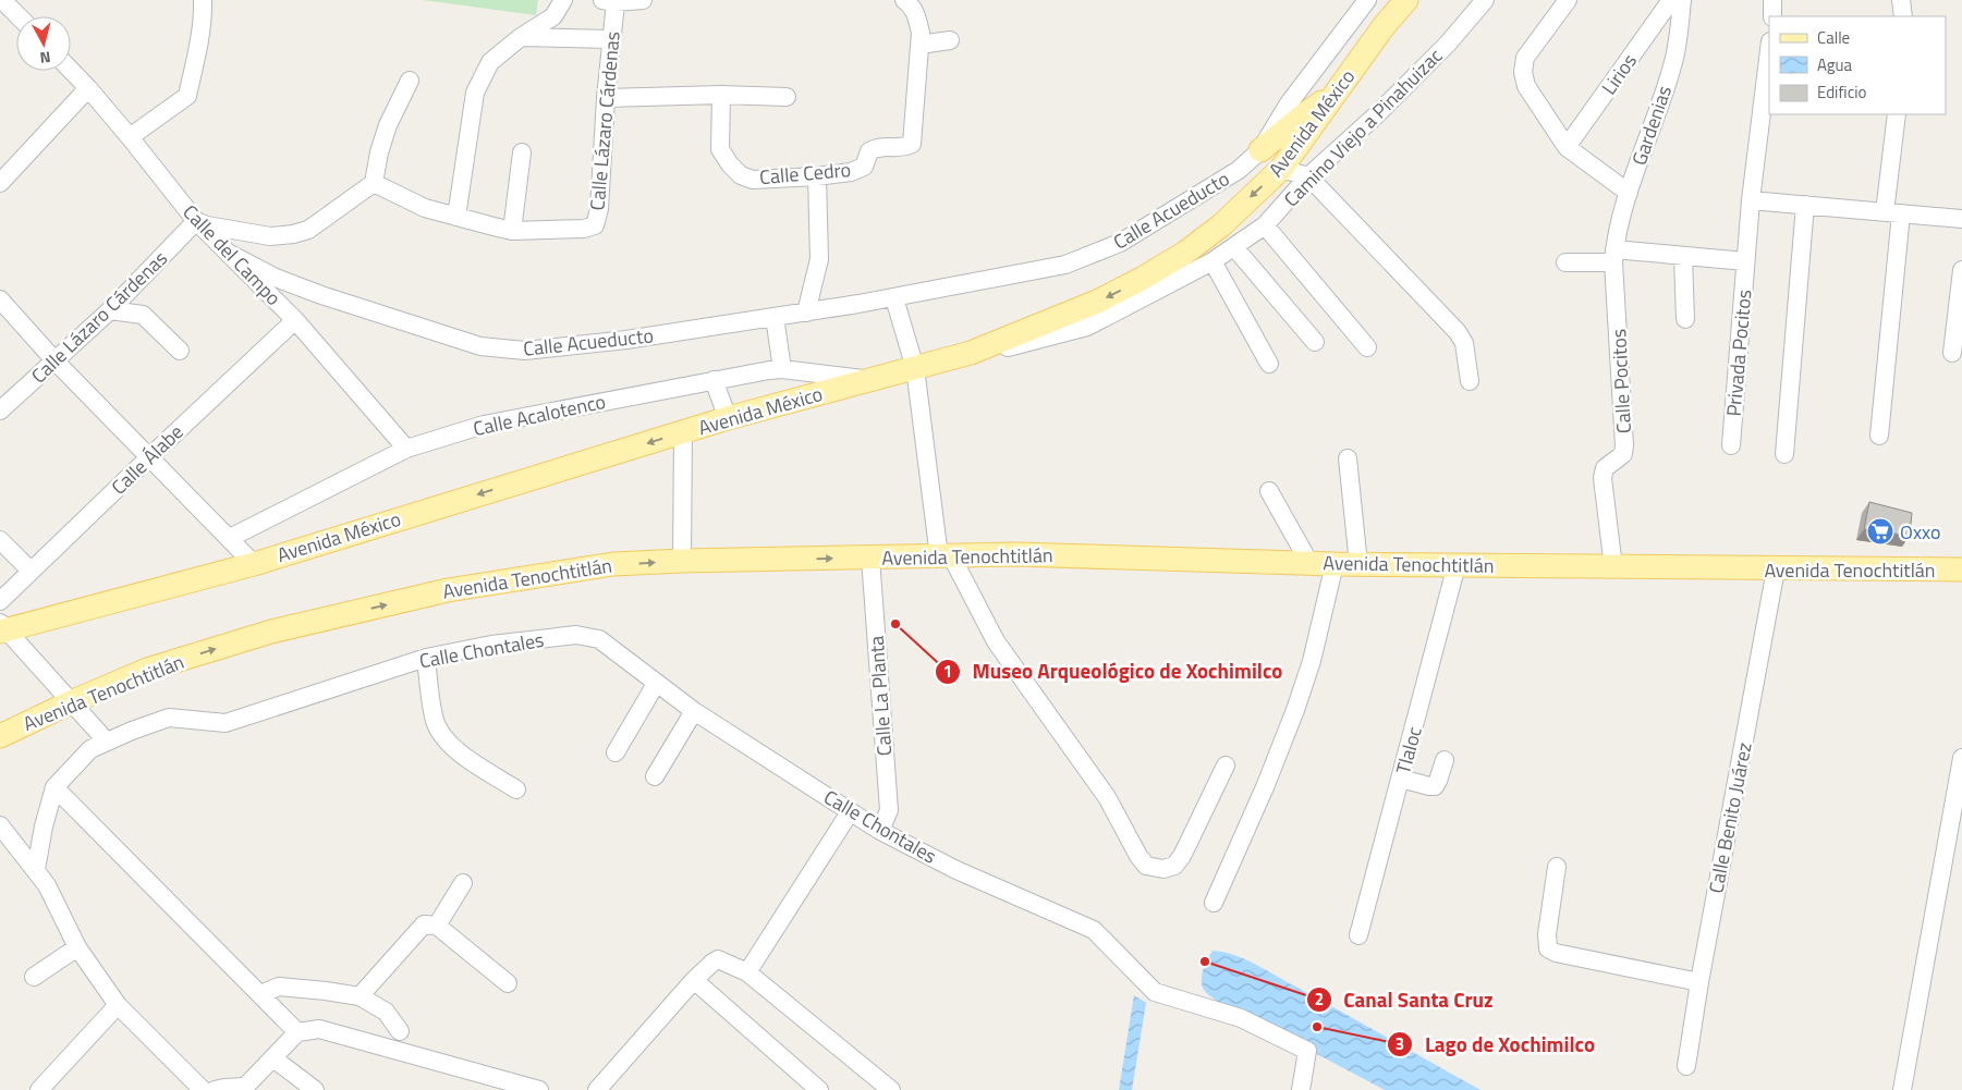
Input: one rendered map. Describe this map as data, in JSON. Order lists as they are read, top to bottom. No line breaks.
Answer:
{"streets":{"main road":["Avenida México","Avenida Tenochtitlán"],"street":["Lirios","Calle Lázaro Cárdenas","Gardenias","Camino Viejo a Pinahuizac","Calle Cedro","Calle Acueducto","Calle del Campo","Privada Pocitos","Calle Pocitos","Calle Acalotenco","Calle Álabe","Calle Chontales","Calle La Planta","Tlaloc","Calle Benito Juárez"]},"crossings":[["Calle Lázaro Cárdenas","Calle del Campo"],["Avenida México","Camino Viejo a Pinahuizac"],["Avenida México","Calle Acalotenco"],["Gardenias","Calle Pocitos"],["Calle Acueducto","Calle del Campo"],["Calle del Campo","Calle Acalotenco"],["Calle del Campo","Calle Álabe"],["Calle Pocitos","Avenida Tenochtitlán"],["Avenida Tenochtitlán","Calle La Planta"],["Avenida Tenochtitlán","Tlaloc"],["Avenida Tenochtitlán","Calle Benito Juárez"],["Calle Chontales","Calle La Planta"]],"one_way":["Avenida México","Avenida Tenochtitlán"],"places":{"supermarket":["Oxxo"],"other":["Museo Arqueológico de Xochimilco","Canal Santa Cruz","Lago de Xochimilco"]},"legend":["Calle","Agua","Edificio"],"north":"bottom"}
